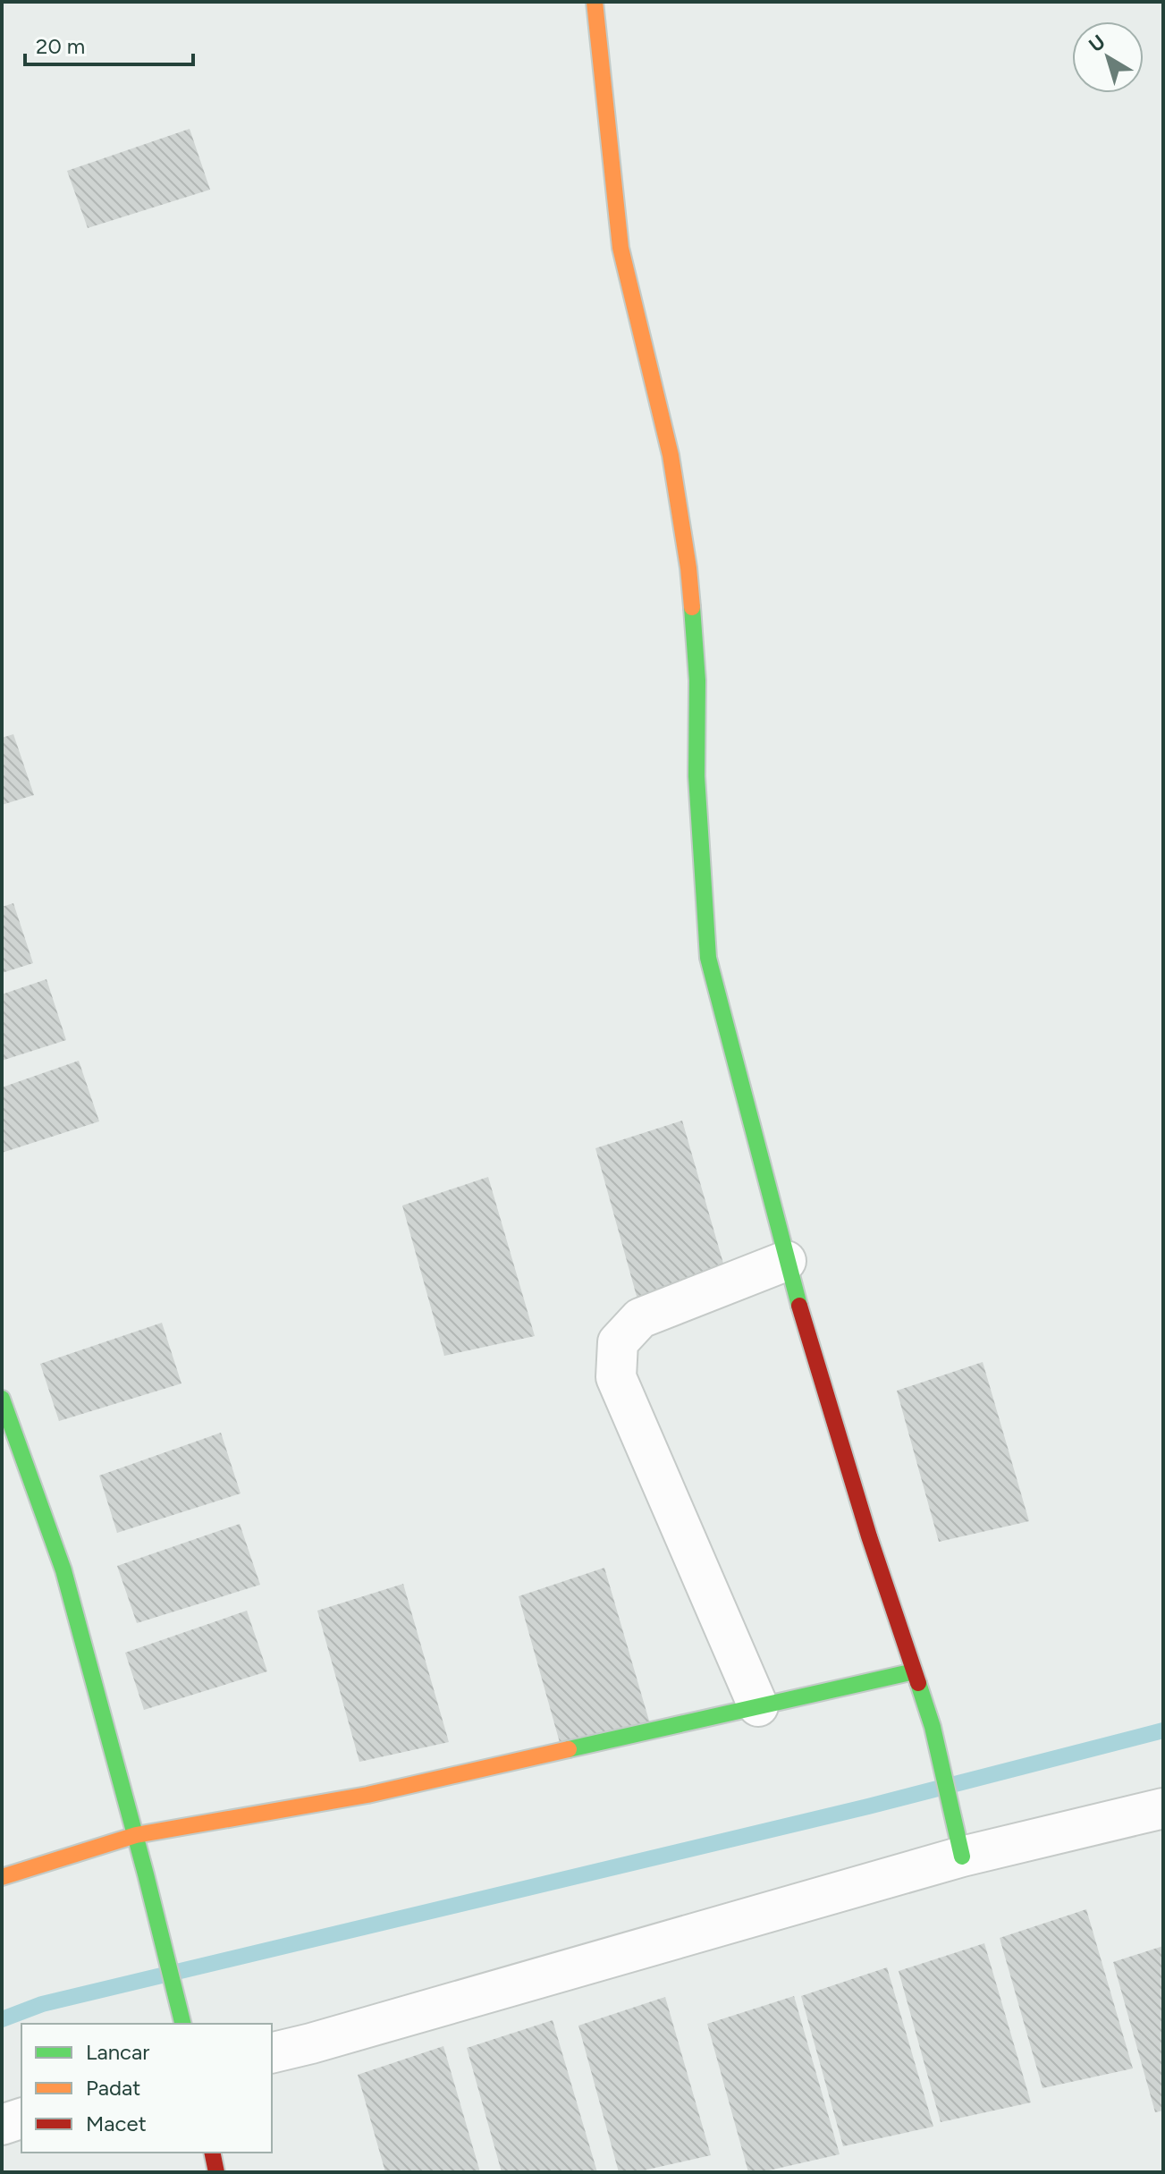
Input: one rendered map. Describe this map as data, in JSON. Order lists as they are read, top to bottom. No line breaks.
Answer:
{"legend":["Lancar","Padat","Macet"],"scale_bar":"20 m","north":"top left"}
